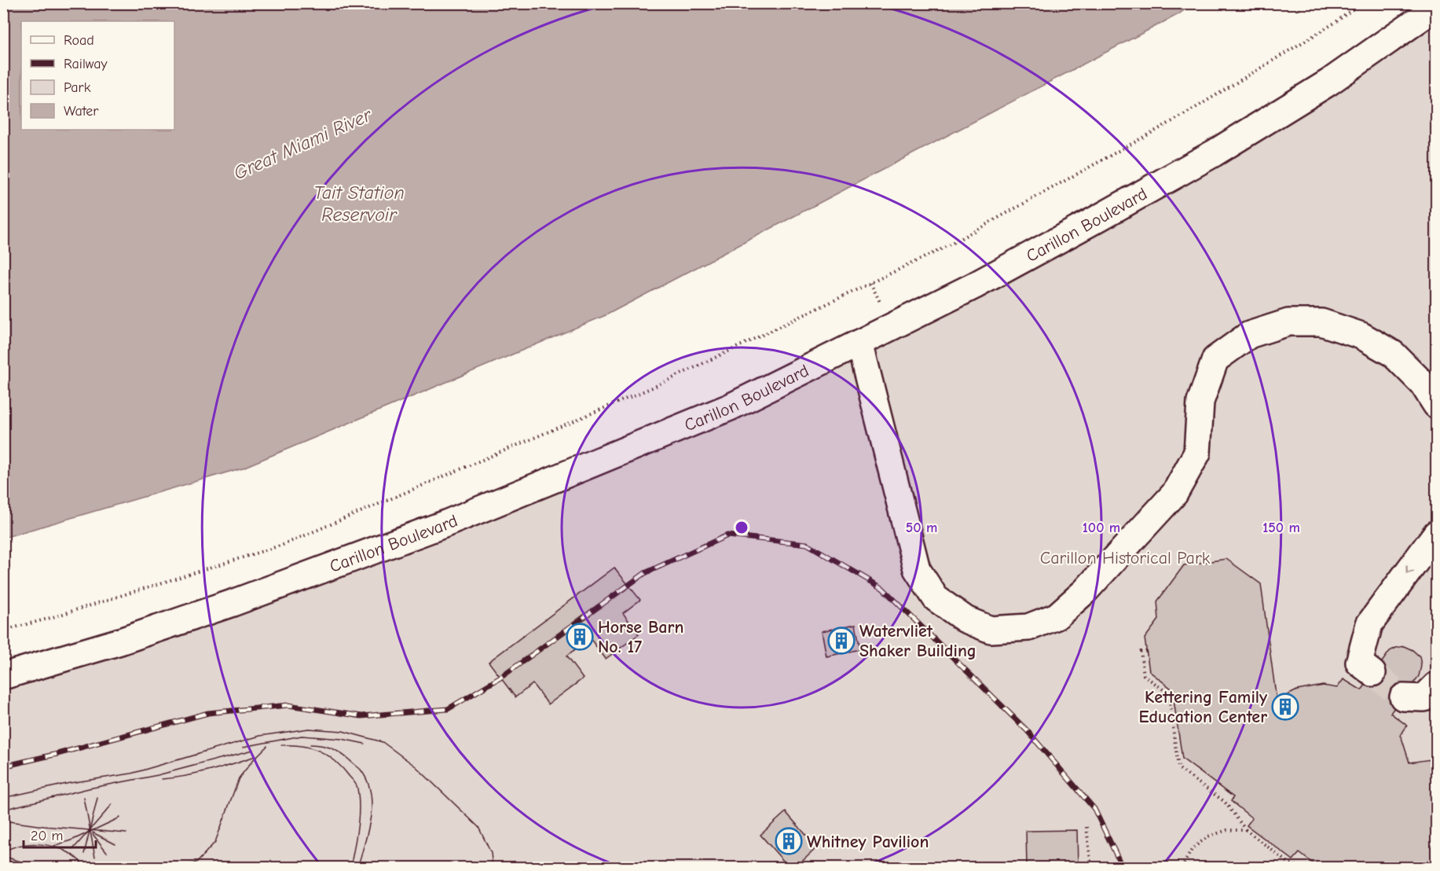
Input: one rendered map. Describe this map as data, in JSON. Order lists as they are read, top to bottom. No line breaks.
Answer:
{"streets":{"street":["Carillon Boulevard"]},"water":["Great Miami River","Tait Station Reservoir"],"parks":["Carillon Historical Park"],"places":{"building":["Horse Barn No. 17","Watervliet Shaker Building","Kettering Family Education Center","Whitney Pavilion"]},"legend":["Road","Railway","Park","Water"],"scale_bar":"20 m","rings":["50 m","100 m","150 m"]}
